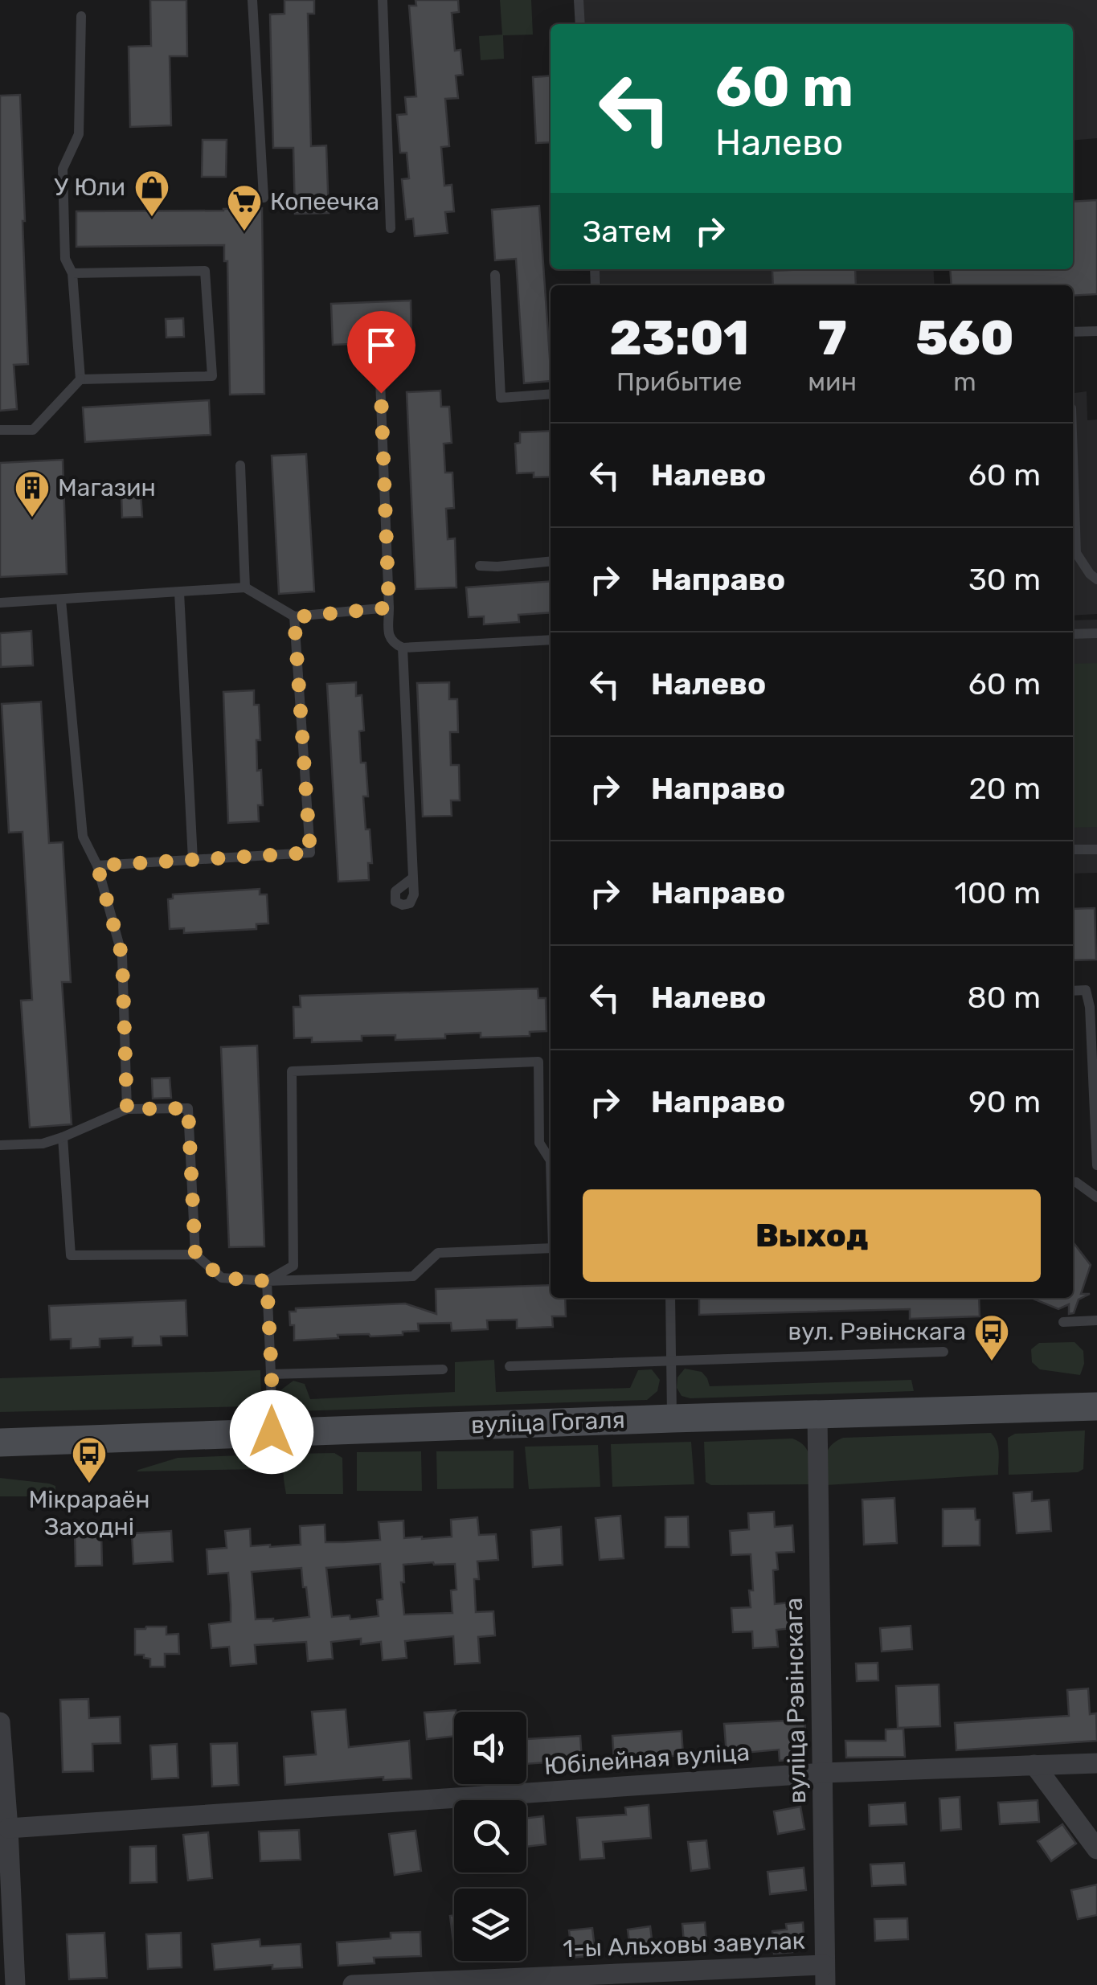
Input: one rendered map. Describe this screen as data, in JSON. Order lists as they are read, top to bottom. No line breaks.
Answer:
{"streets":{"main road":["вуліца Гогаля"],"street":["вуліца Рэвінскага","Юбілейная вуліца","1-ы Альховы завулак"]},"crossings":[["вуліца Гогаля","вуліца Рэвінскага"],["вуліца Рэвінскага","Юбілейная вуліца"],["вуліца Рэвінскага","1-ы Альховы завулак"]],"places":{"shop":["У Юли"],"supermarket":["Копеечка"],"building":["Магазин"],"bus stop":["вул. Рэвінскага","Мікрараён Заходні"]},"page":{"turn":["60 m","Налево"],"then":"Затем","eta":["23:01","Прибытие","7","мин","560","m"],"list":[{"name":"Налево","value":"60 m"},{"name":"Направо","value":"30 m"},{"name":"Налево","value":"60 m"},{"name":"Направо","value":"20 m"},{"name":"Направо","value":"100 m"},{"name":"Налево","value":"80 m"},{"name":"Направо","value":"90 m"}],"buttons":"Выход"}}
